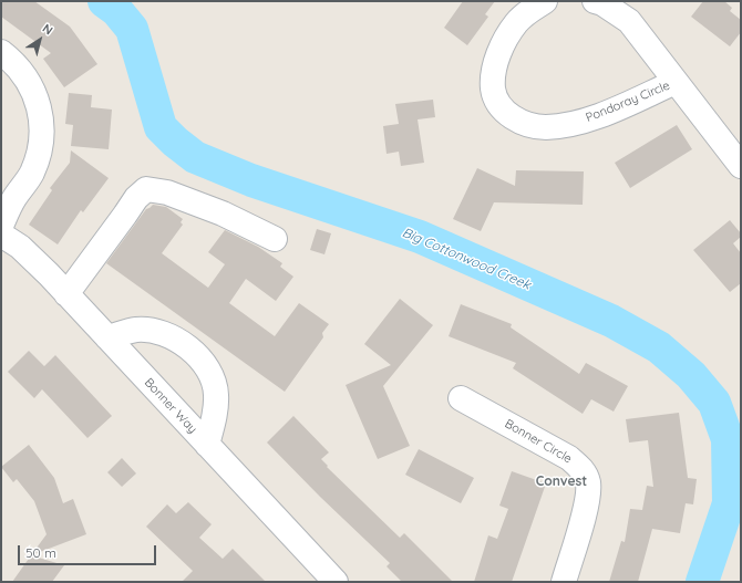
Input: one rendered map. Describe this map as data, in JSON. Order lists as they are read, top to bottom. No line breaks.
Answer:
{"streets":{"street":["Pondoray Circle","Bonner Way","Bonner Circle"]},"districts":["Convest"],"water":["Big Cottonwood Creek"],"scale_bar":"50 m","north":"top right"}
